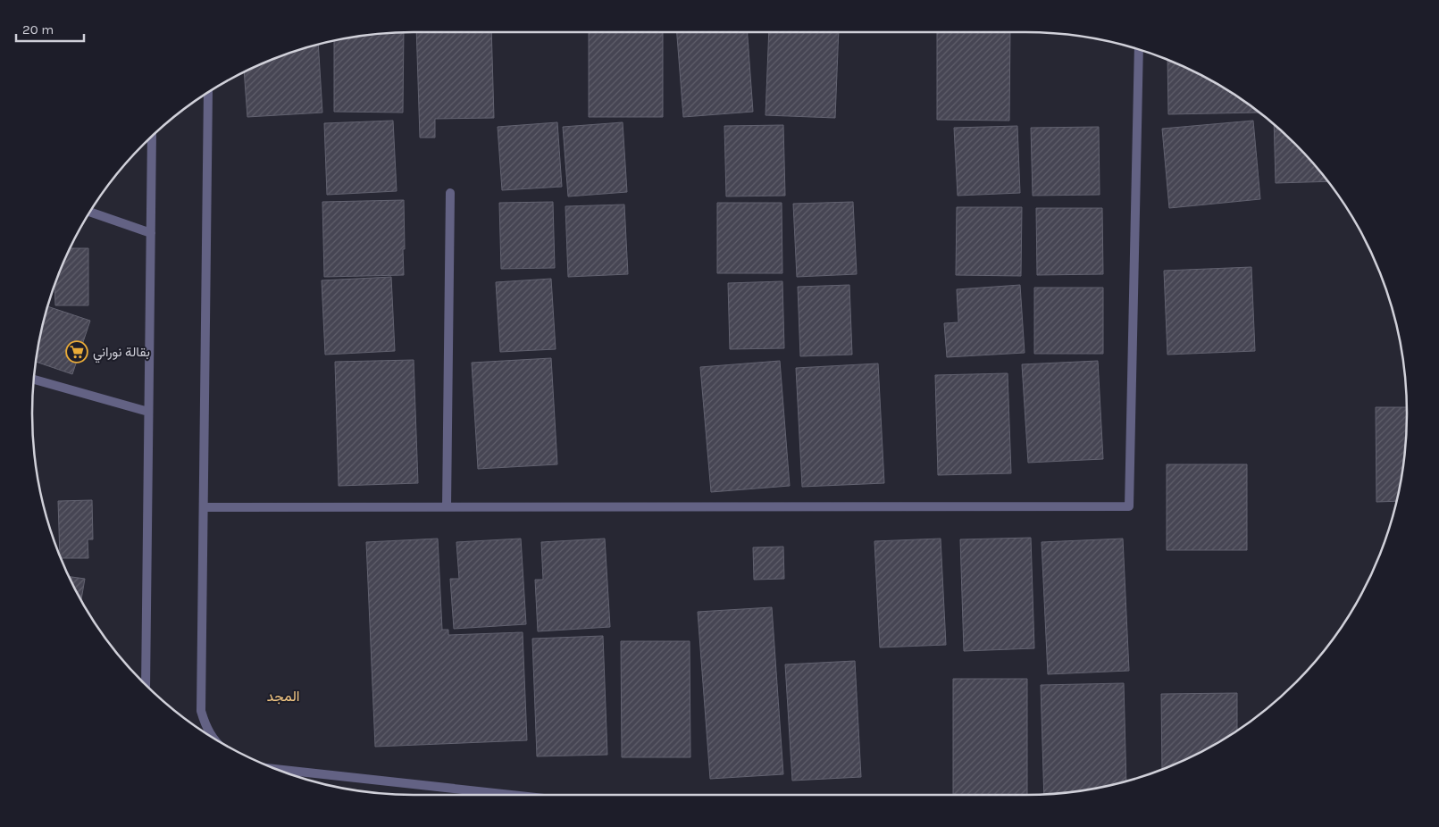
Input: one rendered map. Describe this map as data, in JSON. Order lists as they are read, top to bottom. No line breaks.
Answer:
{"districts":["المجد"],"places":{"supermarket":["بقالة نوراني"]},"scale_bar":"20 m"}
